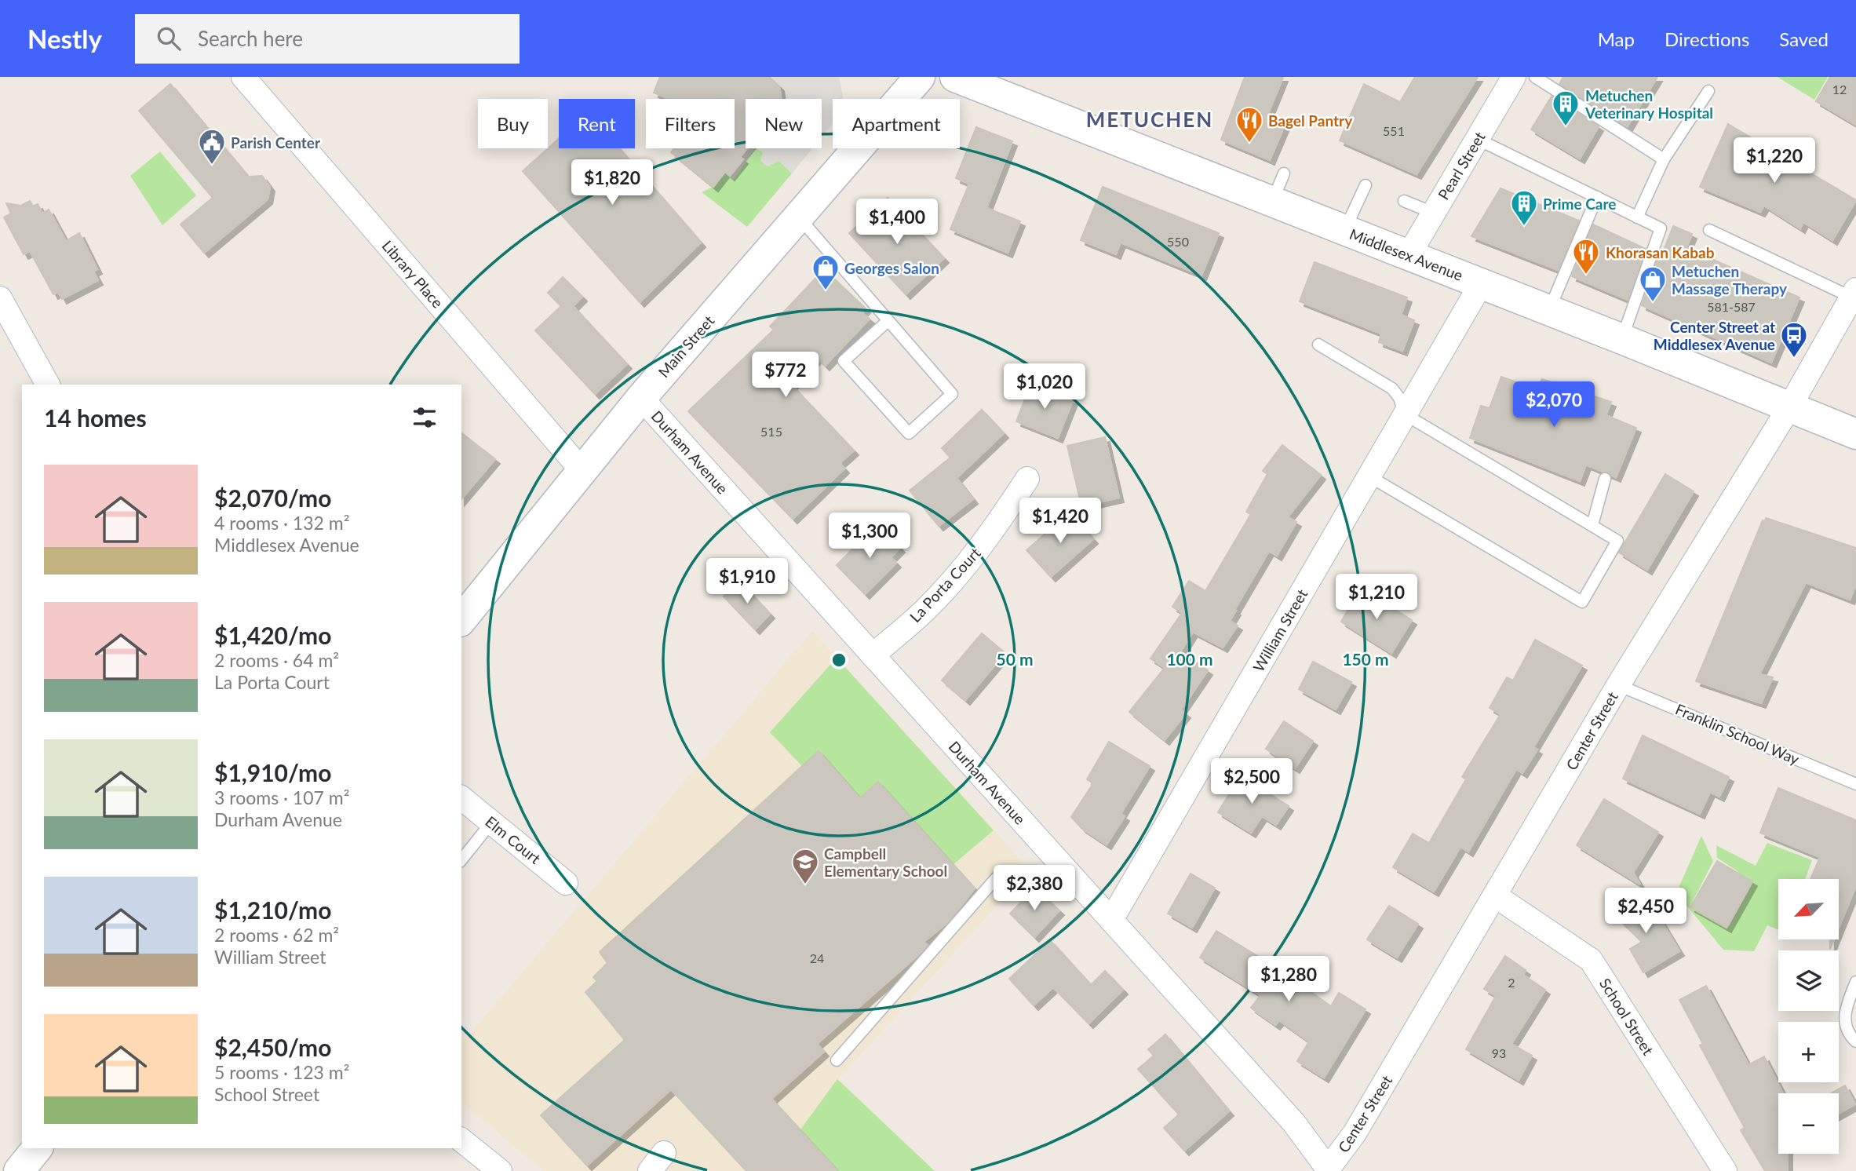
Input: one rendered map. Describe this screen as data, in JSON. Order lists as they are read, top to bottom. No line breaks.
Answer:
{"streets":{"main road":["Middlesex Avenue","Main Street"],"street":["Pearl Street","Library Place","Durham Avenue","La Porta Court","William Street","Center Street","Elm Court","School Street"],"lane":["Franklin School Way"]},"crossings":[["Pearl Street","Middlesex Avenue"],["Middlesex Avenue","William Street"],["Middlesex Avenue","Center Street"],["Library Place","Main Street"],["Main Street","Durham Avenue"],["Durham Avenue","La Porta Court"],["Durham Avenue","William Street"],["Durham Avenue","Center Street"],["Center Street","Franklin School Way"],["Center Street","School Street"]],"districts":["METUCHEN"],"places":{"building":["Metuchen Veterinary Hospital","Prime Care"],"restaurant":["Bagel Pantry","Khorasan Kabab"],"public building":["Parish Center"],"shop":["Georges Salon","Metuchen Massage Therapy"],"bus stop":["Center Street at Middlesex Avenue"],"school or university":["Campbell Elementary School"]},"house_numbers":["12","551","550","581-587","515","24","2","93"],"north":"bottom left","page":{"header":"Nestly","search":"Search here","nav":["Map","Directions","Saved"],"chip":["Buy","Rent","Filters","New","Apartment"],"price":["$1,220","$1,820","$1,400","$772","$1,020","$2,070","$1,420","$1,300","$1,910","$1,210","$2,500","$2,380","$2,450","$1,280"],"heading":"14 homes","list":[{"name":"$2,070/mo","note":"4 rooms · 132 m² · Middlesex Avenue"},{"name":"$1,420/mo","note":"2 rooms · 64 m² · La Porta Court"},{"name":"$1,910/mo","note":"3 rooms · 107 m² · Durham Avenue"},{"name":"$1,210/mo","note":"2 rooms · 62 m² · William Street"},{"name":"$2,450/mo","note":"5 rooms · 123 m² · School Street"}],"map_buttons":["+","−"]},"rings":["50 m","100 m","150 m"]}
